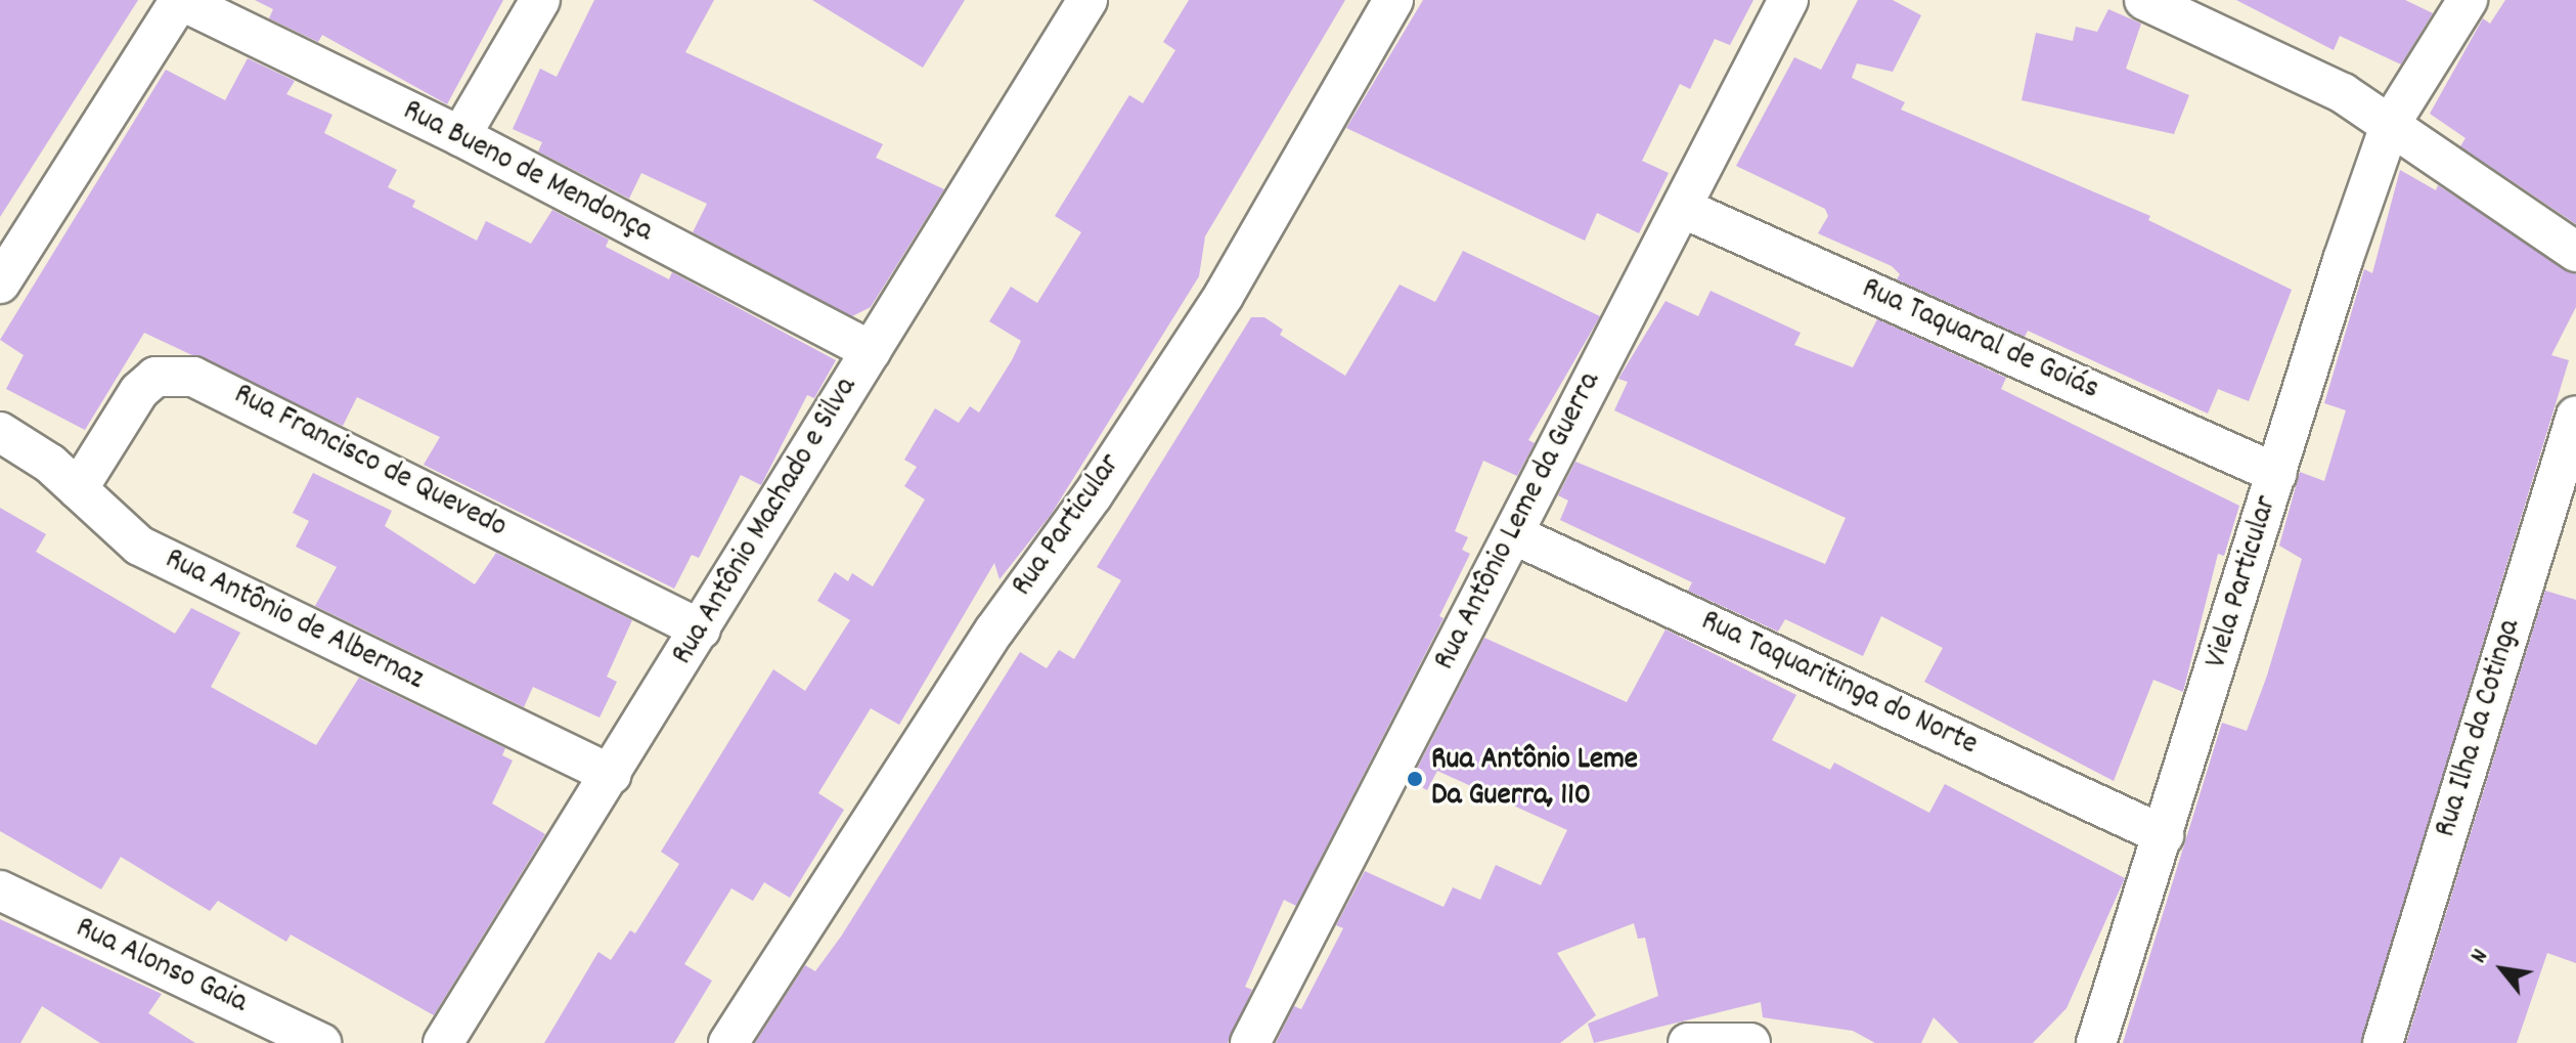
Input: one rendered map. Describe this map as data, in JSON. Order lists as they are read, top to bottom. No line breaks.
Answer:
{"streets":{"street":["Rua Bueno de Mendonça","Rua Taquaral de Goiás","Rua Francisco de Quevedo","Rua Antônio Machado e Silva","Rua Antônio Leme da Guerra","Rua Particular","Viela Particular","Rua Antônio de Albernaz","Rua Taquaritinga do Norte","Rua Ilha da Cotinga","Rua Alonso Gaia"]},"crossings":[["Rua Bueno de Mendonça","Rua Antônio Machado e Silva"],["Rua Taquaral de Goiás","Rua Antônio Leme da Guerra"],["Rua Taquaral de Goiás","Viela Particular"],["Rua Francisco de Quevedo","Rua Antônio Machado e Silva"],["Rua Francisco de Quevedo","Rua Antônio de Albernaz"],["Rua Antônio Machado e Silva","Rua Antônio de Albernaz"],["Rua Antônio Leme da Guerra","Rua Taquaritinga do Norte"],["Viela Particular","Rua Taquaritinga do Norte"]],"places":["Rua Antônio Leme Da Guerra, 110"],"north":"top left"}
